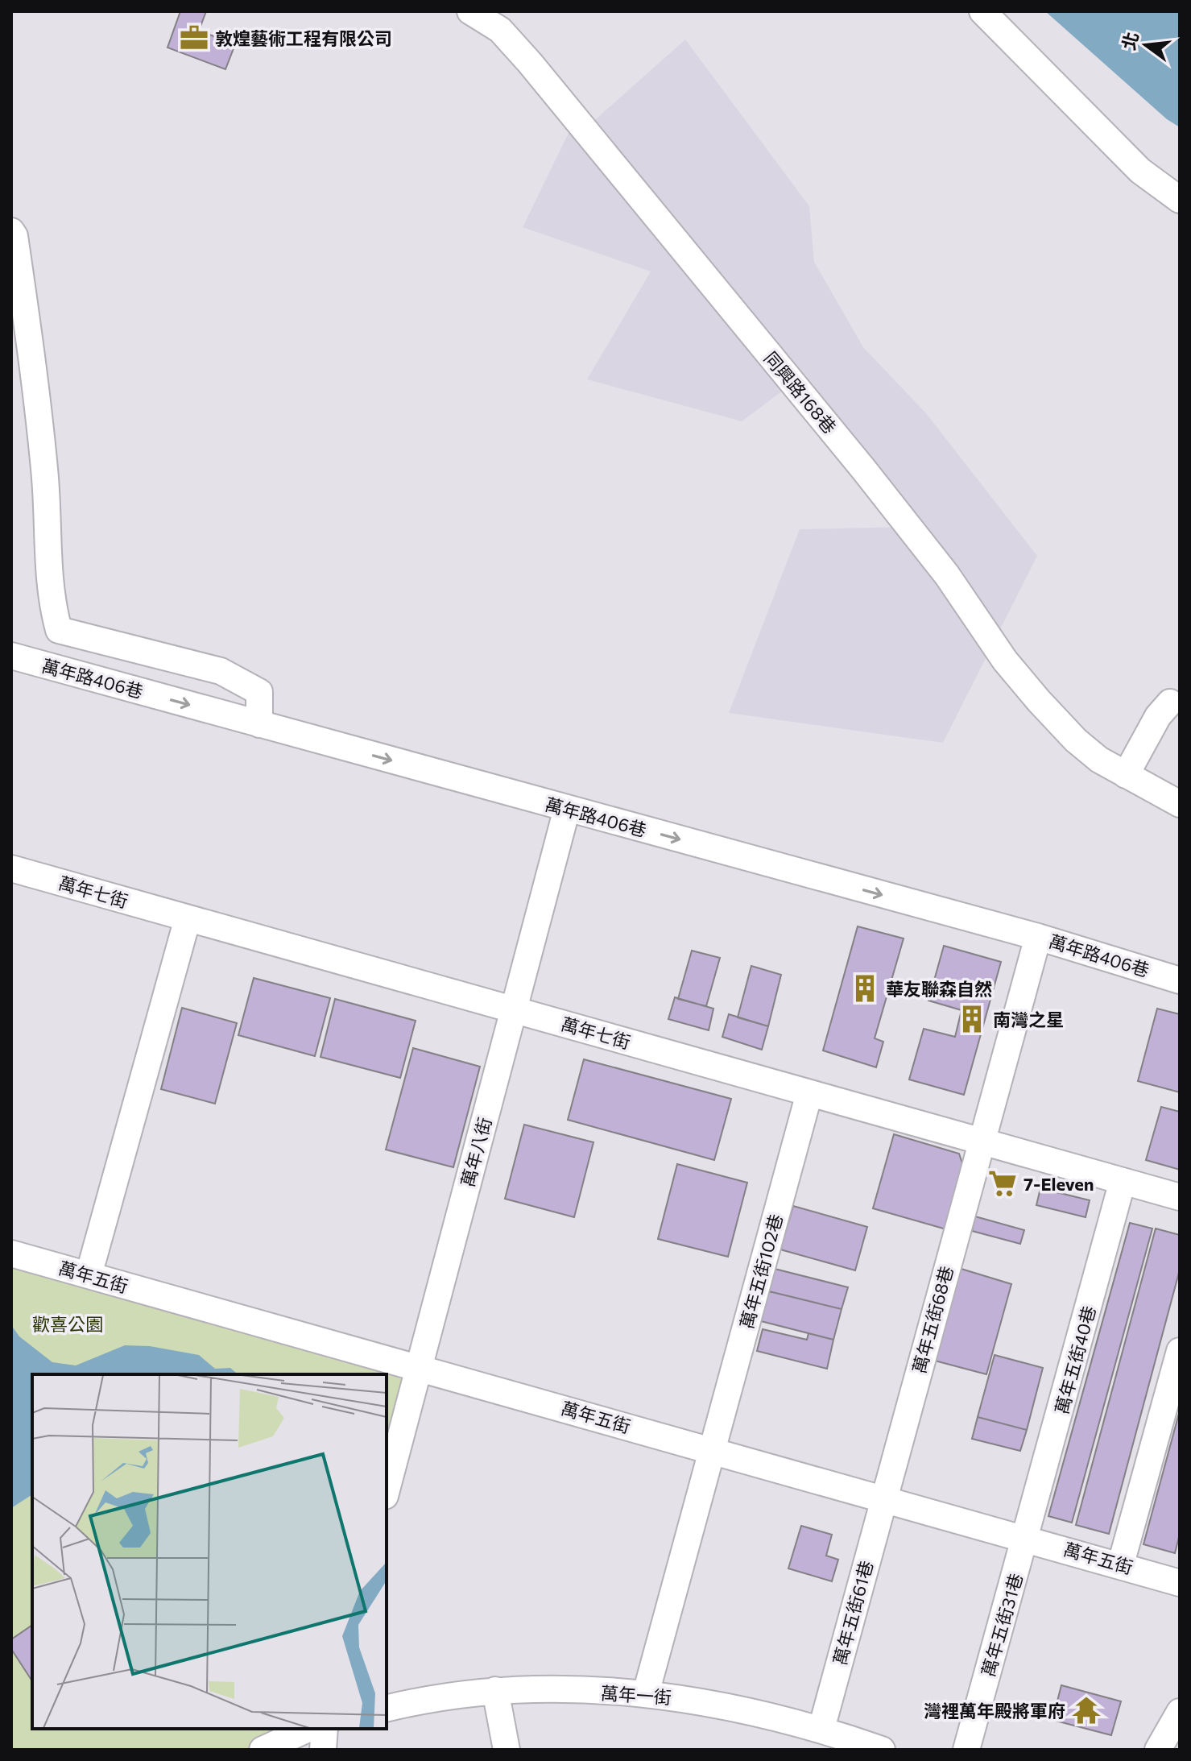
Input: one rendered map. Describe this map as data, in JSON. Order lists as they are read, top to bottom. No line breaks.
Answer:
{"streets":{"street":["同興路168巷","萬年路406巷","萬年七街","萬年八街","萬年五街102巷","萬年五街","萬年五街68巷","萬年五街40巷","萬年五街61巷","萬年五街31巷","萬年一街"]},"crossings":[["萬年路406巷","萬年八街"],["萬年路406巷","萬年五街68巷"],["萬年七街","萬年八街"],["萬年七街","萬年五街102巷"],["萬年七街","萬年五街68巷"],["萬年七街","萬年五街40巷"],["萬年八街","萬年五街"],["萬年五街102巷","萬年五街"],["萬年五街102巷","萬年一街"],["萬年五街","萬年五街68巷"],["萬年五街","萬年五街40巷"],["萬年五街","萬年五街61巷"],["萬年五街","萬年五街31巷"],["萬年五街68巷","萬年五街61巷"],["萬年五街40巷","萬年五街31巷"],["萬年五街61巷","萬年一街"]],"one_way":["萬年路406巷"],"parks":["歡喜公園"],"places":{"office":["敦煌藝術工程有限公司"],"building":["華友聯森自然","南灣之星"],"supermarket":["7-Eleven"],"temple":["灣裡萬年殿將軍府"]},"north":"left"}
